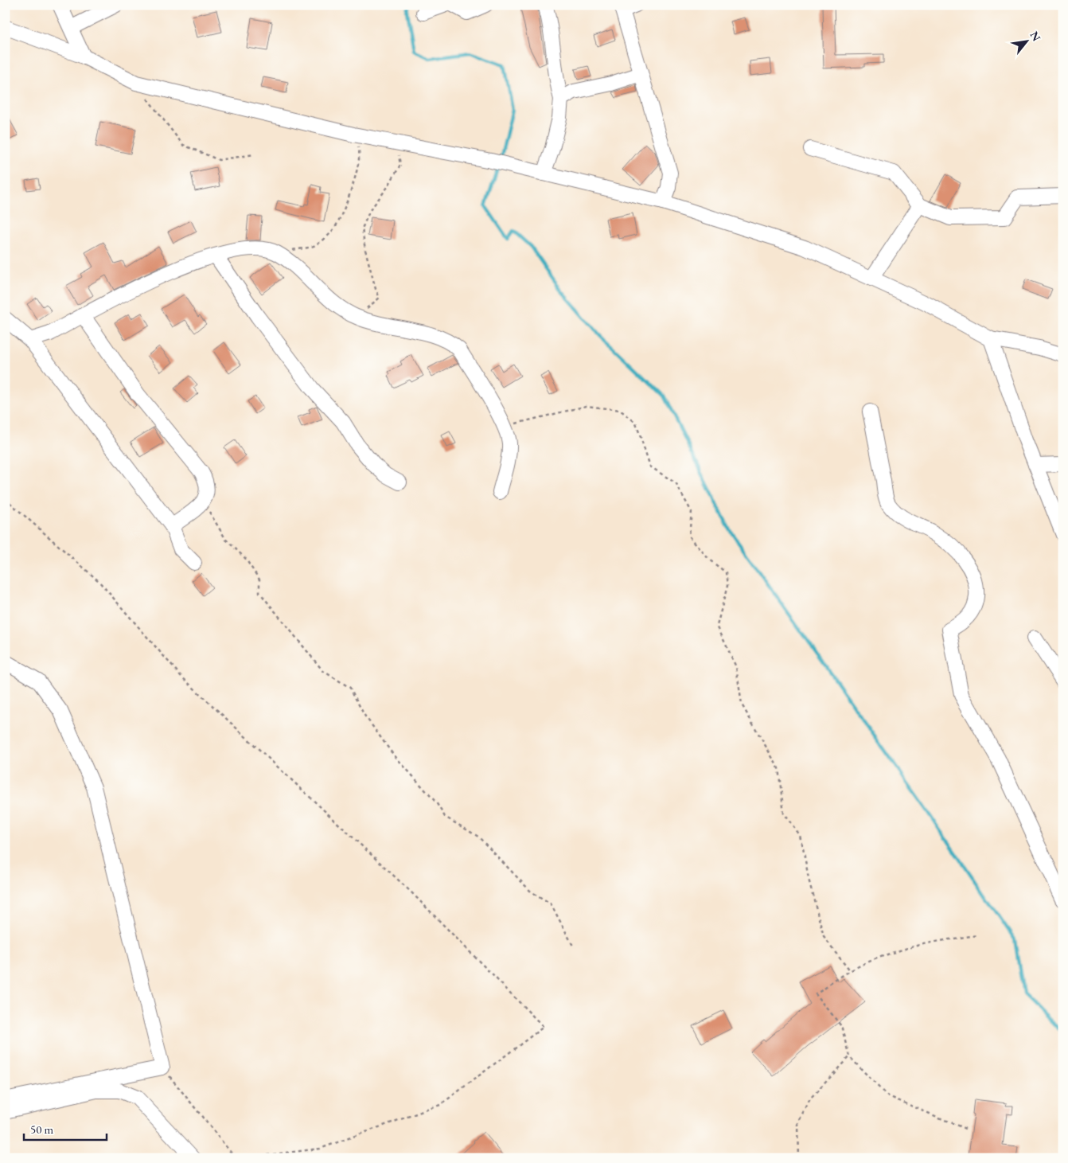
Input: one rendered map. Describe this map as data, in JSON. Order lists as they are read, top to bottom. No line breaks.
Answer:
{"scale_bar":"50 m","north":"top right"}
